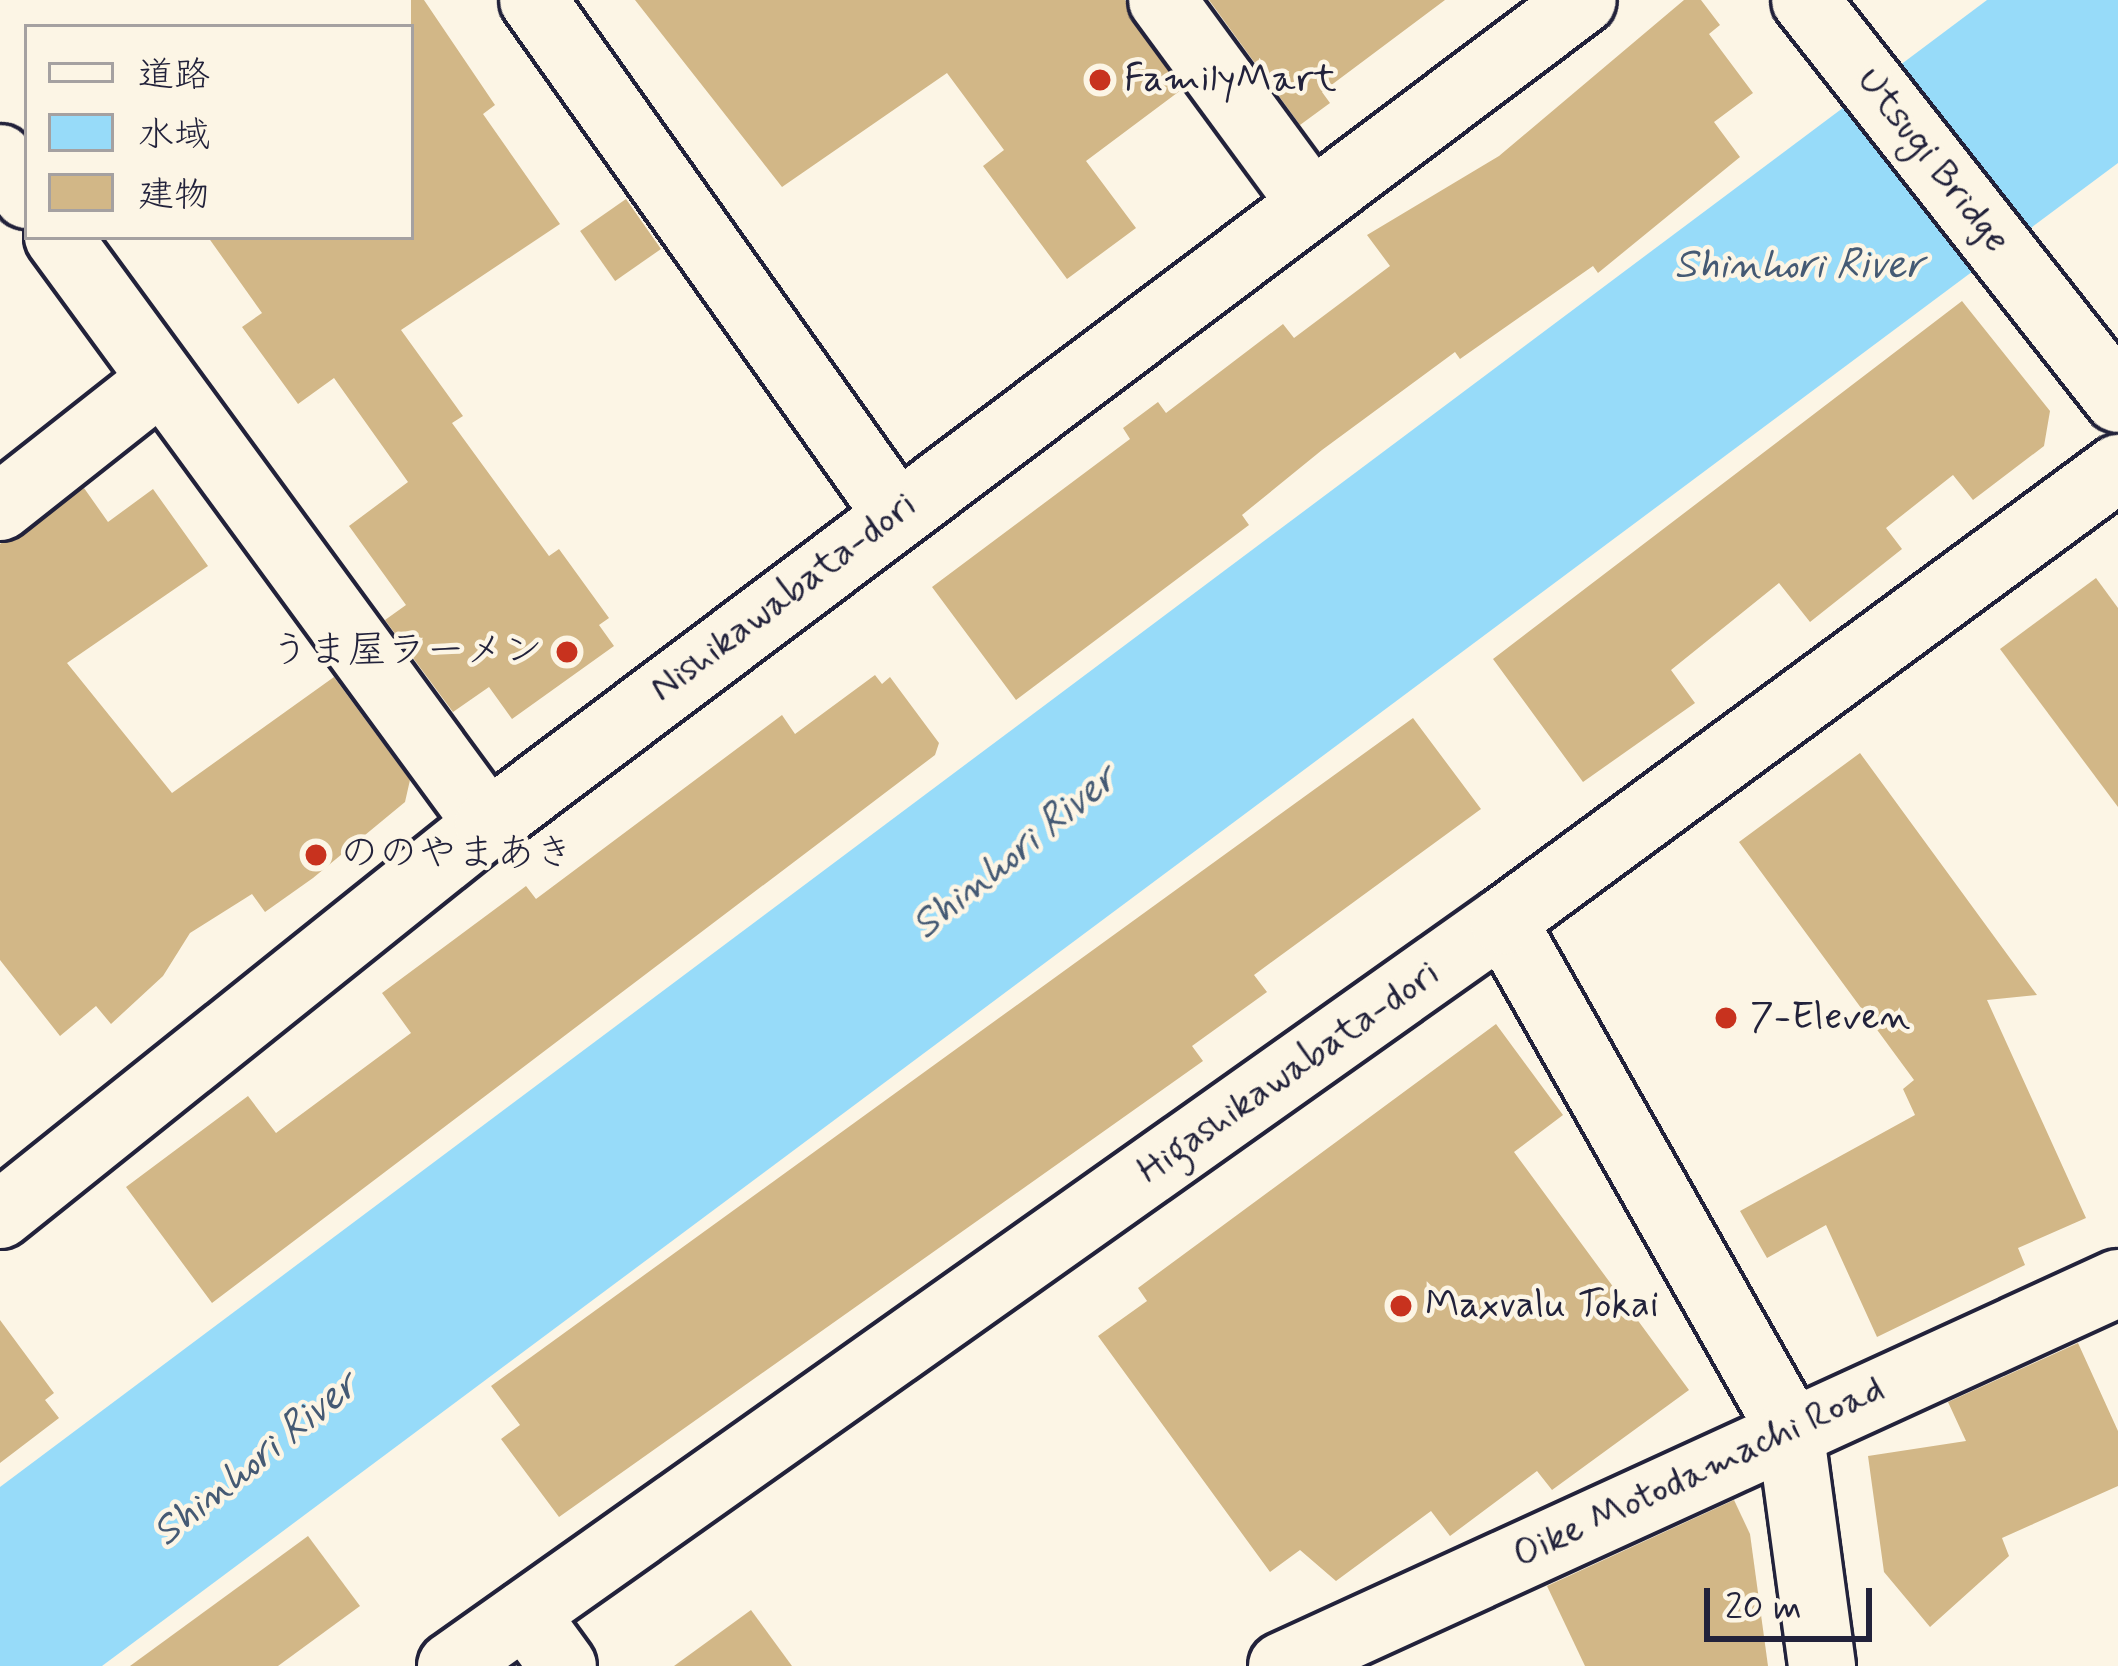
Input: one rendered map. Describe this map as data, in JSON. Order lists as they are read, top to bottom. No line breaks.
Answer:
{"streets":{"street":["Utsugi Bridge","Nishikawabata-dori","Higashikawabata-dori","Oike Motodamachi Road"]},"water":["Shinhori River"],"places":["FamilyMart","うま屋ラーメン","ののやまあき","7-Eleven","Maxvalu Tokai"],"legend":["道路","水域","建物"],"scale_bar":"20 m"}
